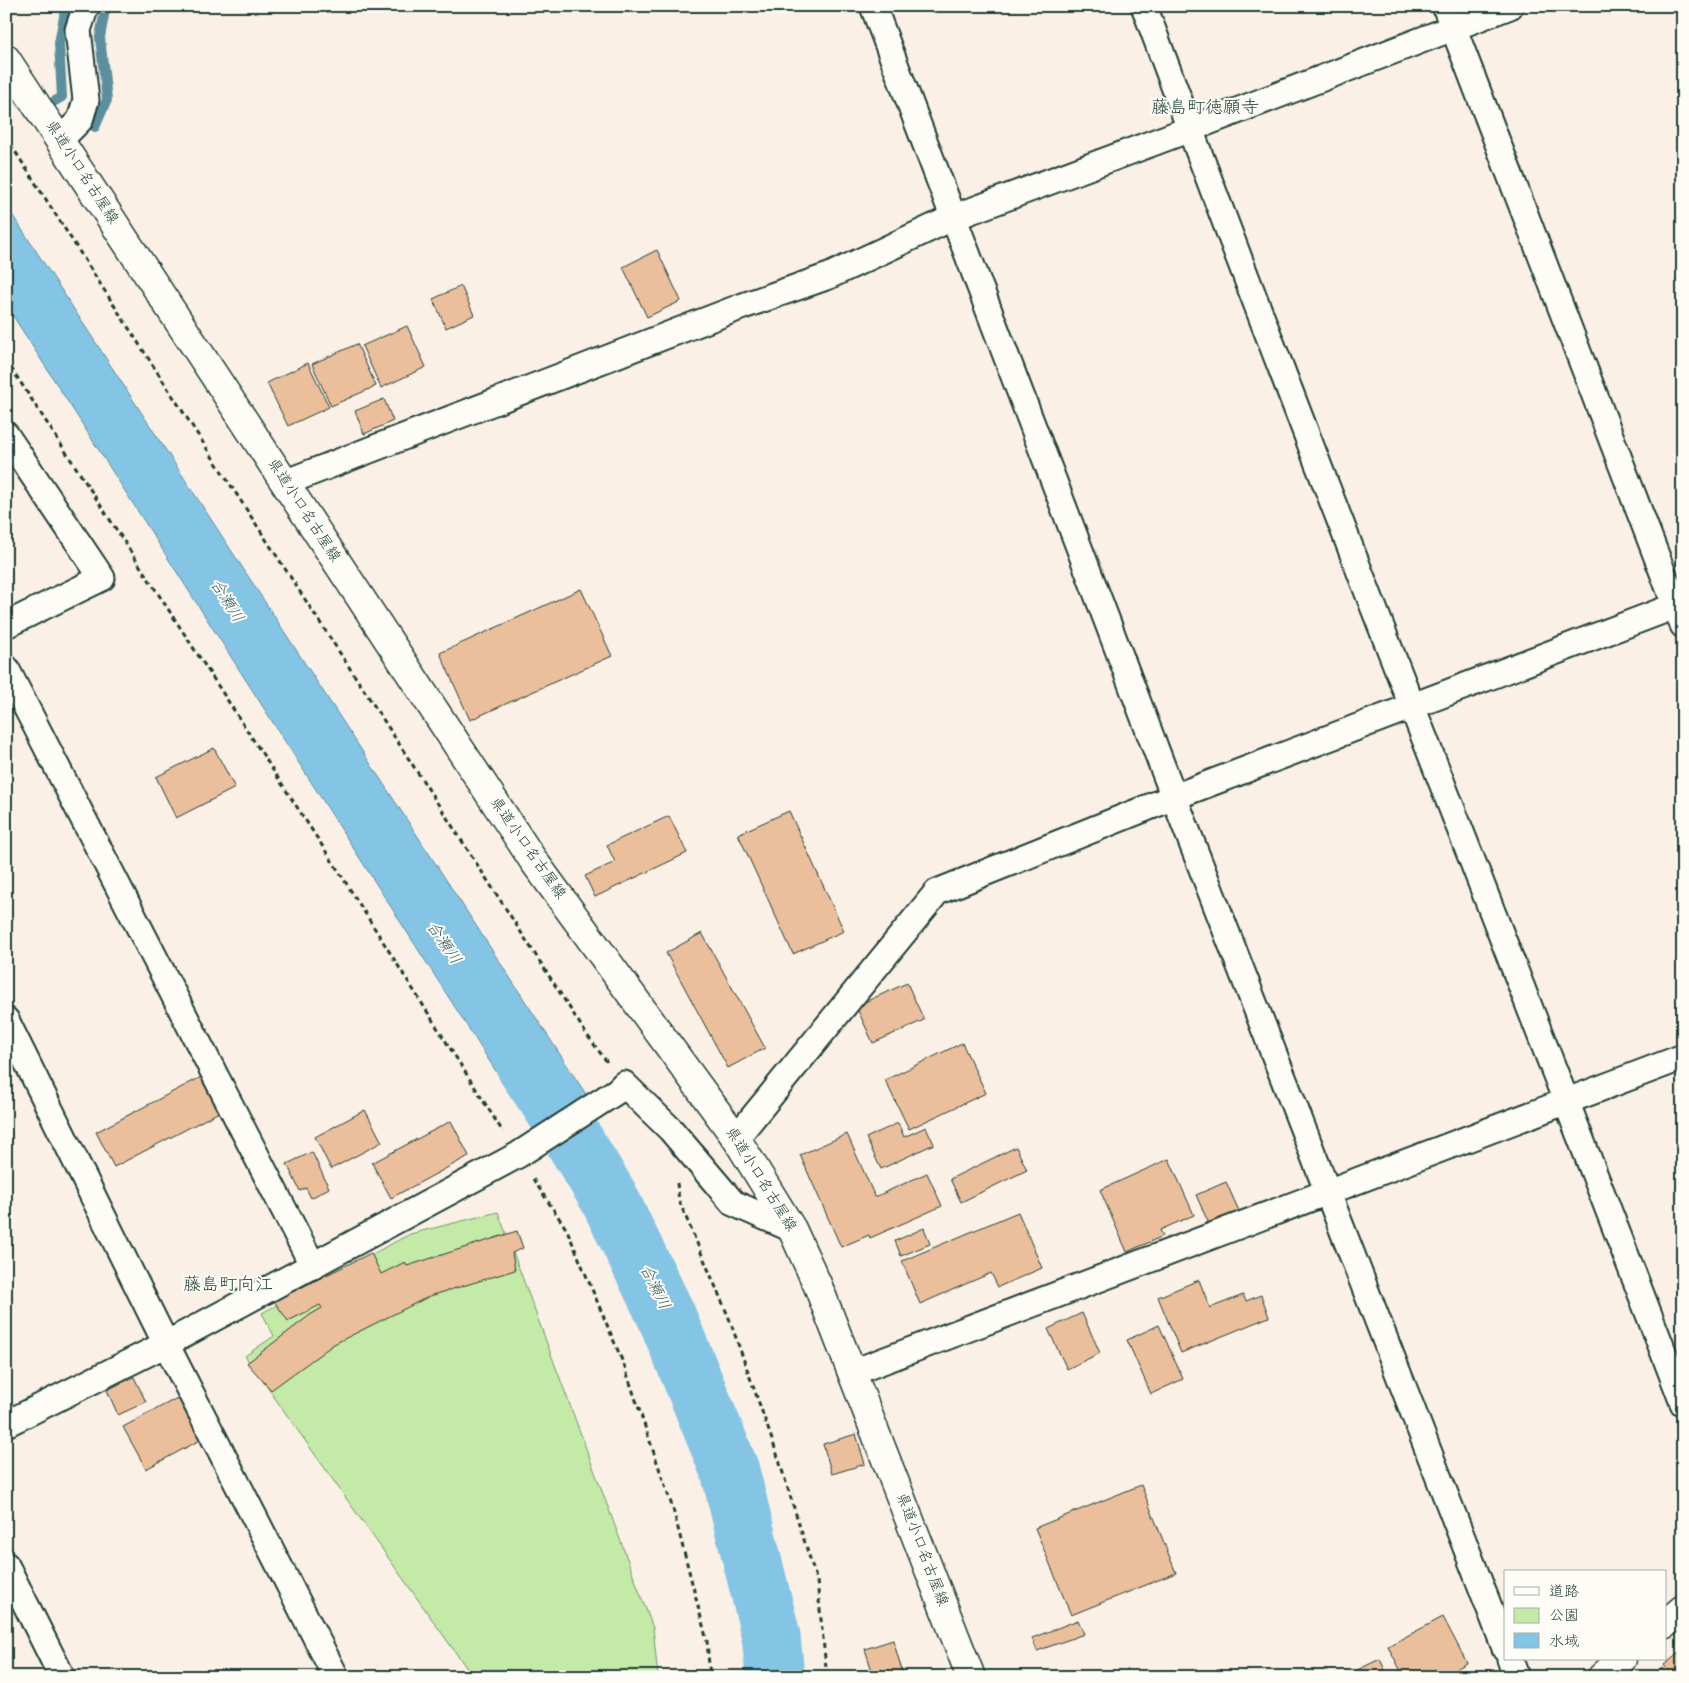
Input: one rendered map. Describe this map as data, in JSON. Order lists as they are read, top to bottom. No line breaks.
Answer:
{"streets":{"main road":["県道小口名古屋線"]},"districts":["藤島町徳願寺","藤島町向江"],"water":["合瀬川"],"legend":["道路","公園","水域"]}
